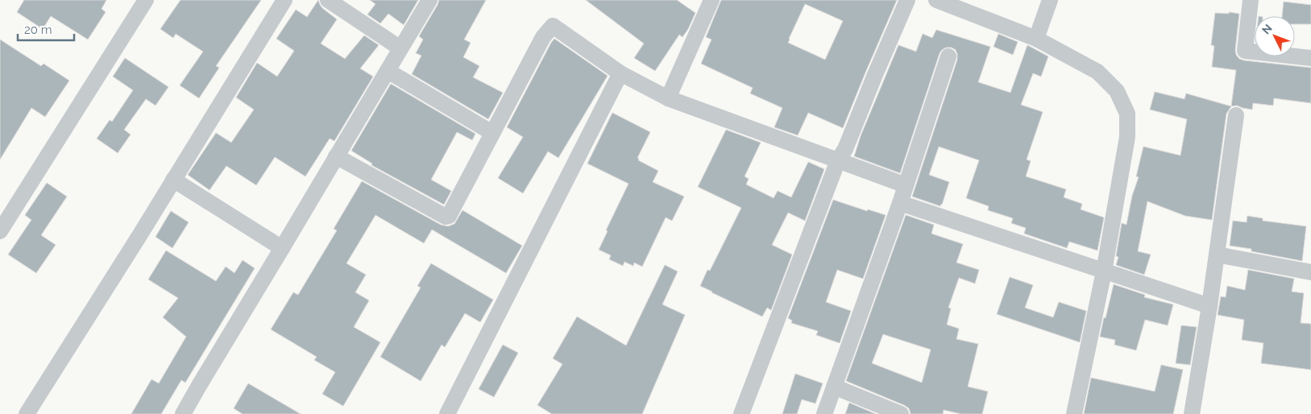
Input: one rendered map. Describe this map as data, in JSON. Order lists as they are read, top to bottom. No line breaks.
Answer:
{"scale_bar":"20 m","north":"top left"}
